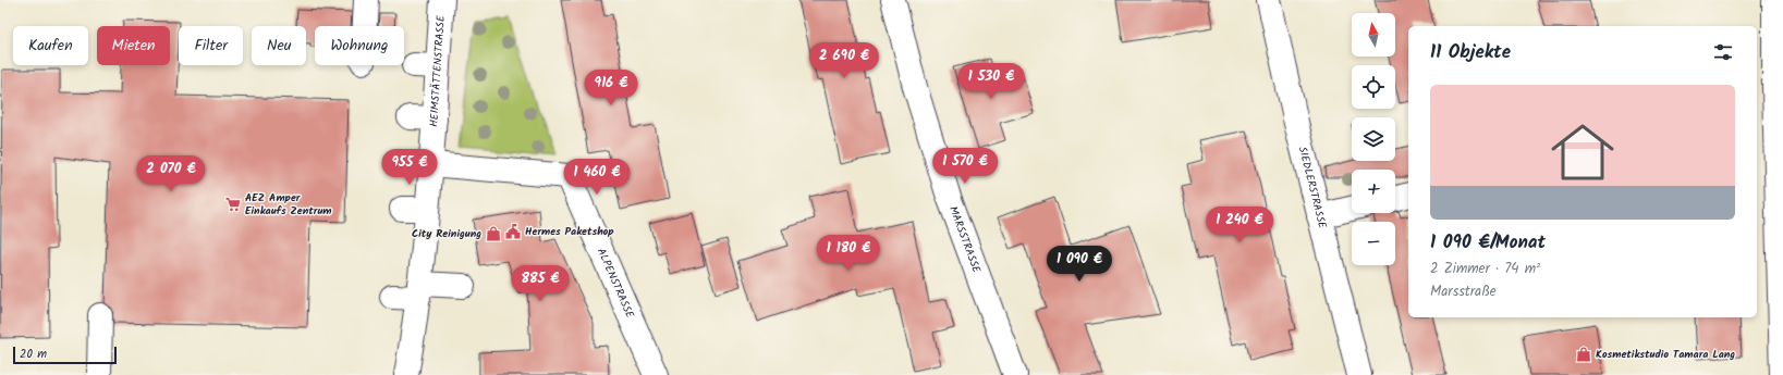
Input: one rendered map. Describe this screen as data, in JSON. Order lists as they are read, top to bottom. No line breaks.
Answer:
{"streets":{"street":["HEIMSTÄTTENSTRASSE","SIEDLERSTRASSE","MARSSTRASSE","ALPENSTRASSE"]},"crossings":[["HEIMSTÄTTENSTRASSE","ALPENSTRASSE"]],"places":{"supermarket":["AEZ Amper Einkaufs Zentrum"],"public building":["Hermes Paketshop"],"shop":["City Reinigung","Kosmetikstudio Tamara Lang"]},"scale_bar":"20 m","north":"top","page":{"map_buttons":["+","−"],"chip":["Kaufen","Mieten","Filter","Neu","Wohnung"],"heading":"11 Objekte","price":["2 690 €","1 530 €","916 €","1 570 €","955 €","2 070 €","1 460 €","1 240 €","1 180 €","1 090 €","885 €"],"list":[{"name":"1 090 €/Monat","note":"2 Zimmer · 74 m² · Marsstraße"}],"scale":"20 m"}}
